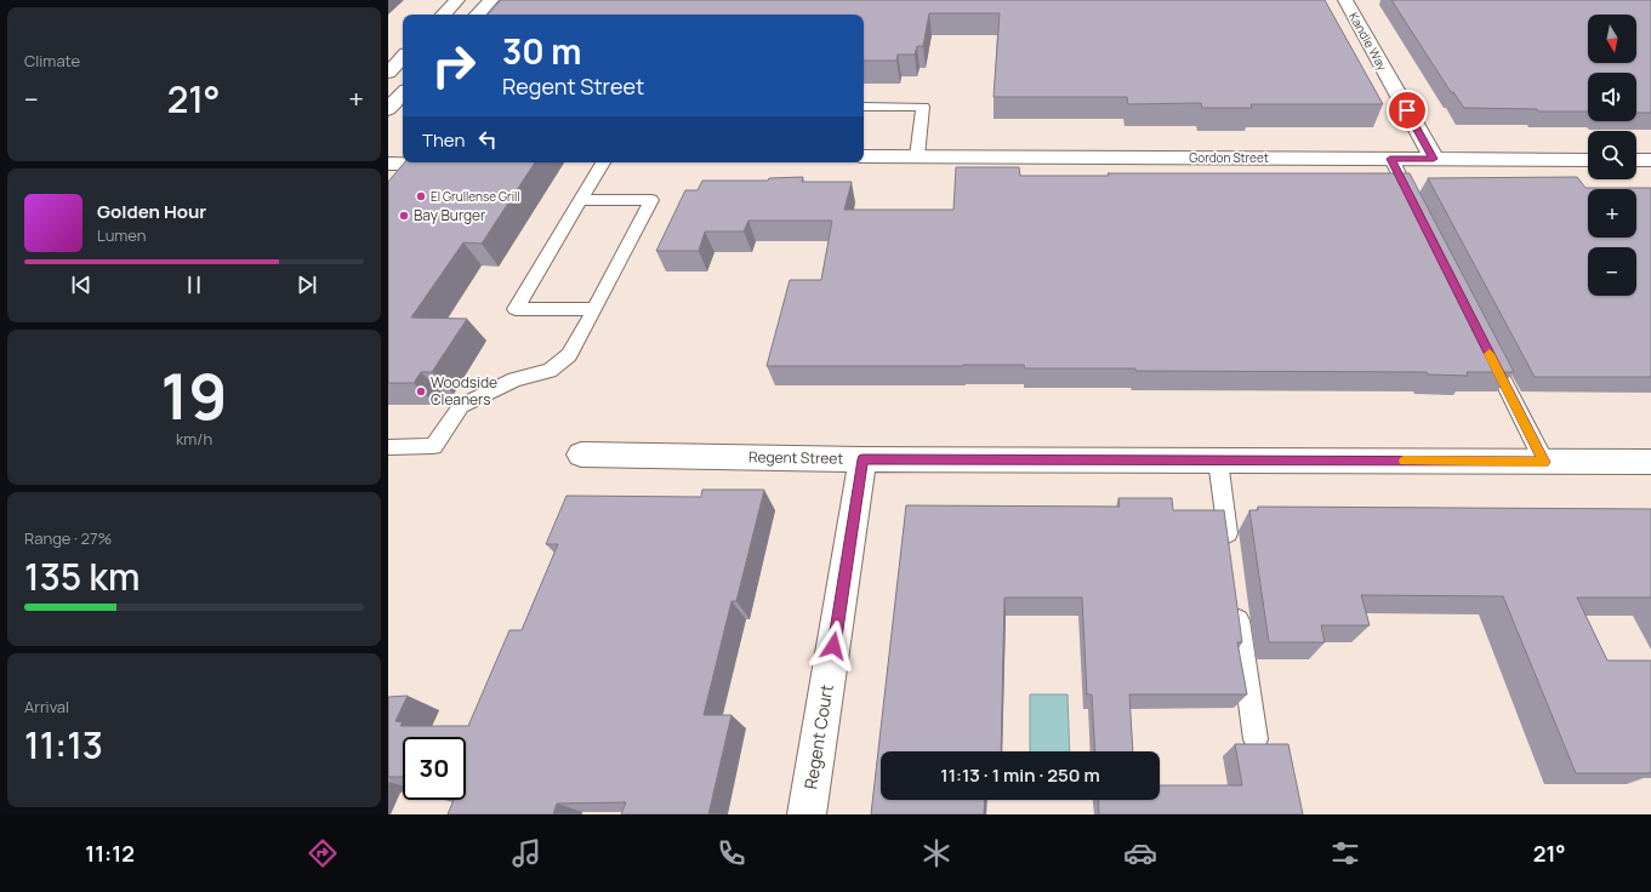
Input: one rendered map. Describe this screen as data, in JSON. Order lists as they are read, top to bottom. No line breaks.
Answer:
{"streets":{"street":["Kandle Way","Gordon Street","Regent Street","Regent Court"]},"crossings":[["Kandle Way","Gordon Street"],["Regent Street","Regent Court"]],"places":["El Grullense Grill","Bay Burger","Woodside Cleaners"],"north":"bottom","page":{"tile":["Climate",["19","km/h"],["Range · 27%","135 km"],["Arrival","11:13"]],"map_buttons":["+","−"],"turn":["30 m","Regent Street"],"heat":["−","21°","+"],"then":"Then","song":["Golden Hour","Lumen"],"limit":"30","trip":"11:13 · 1 min · 250 m","tabs":["11:12","21°"]}}
